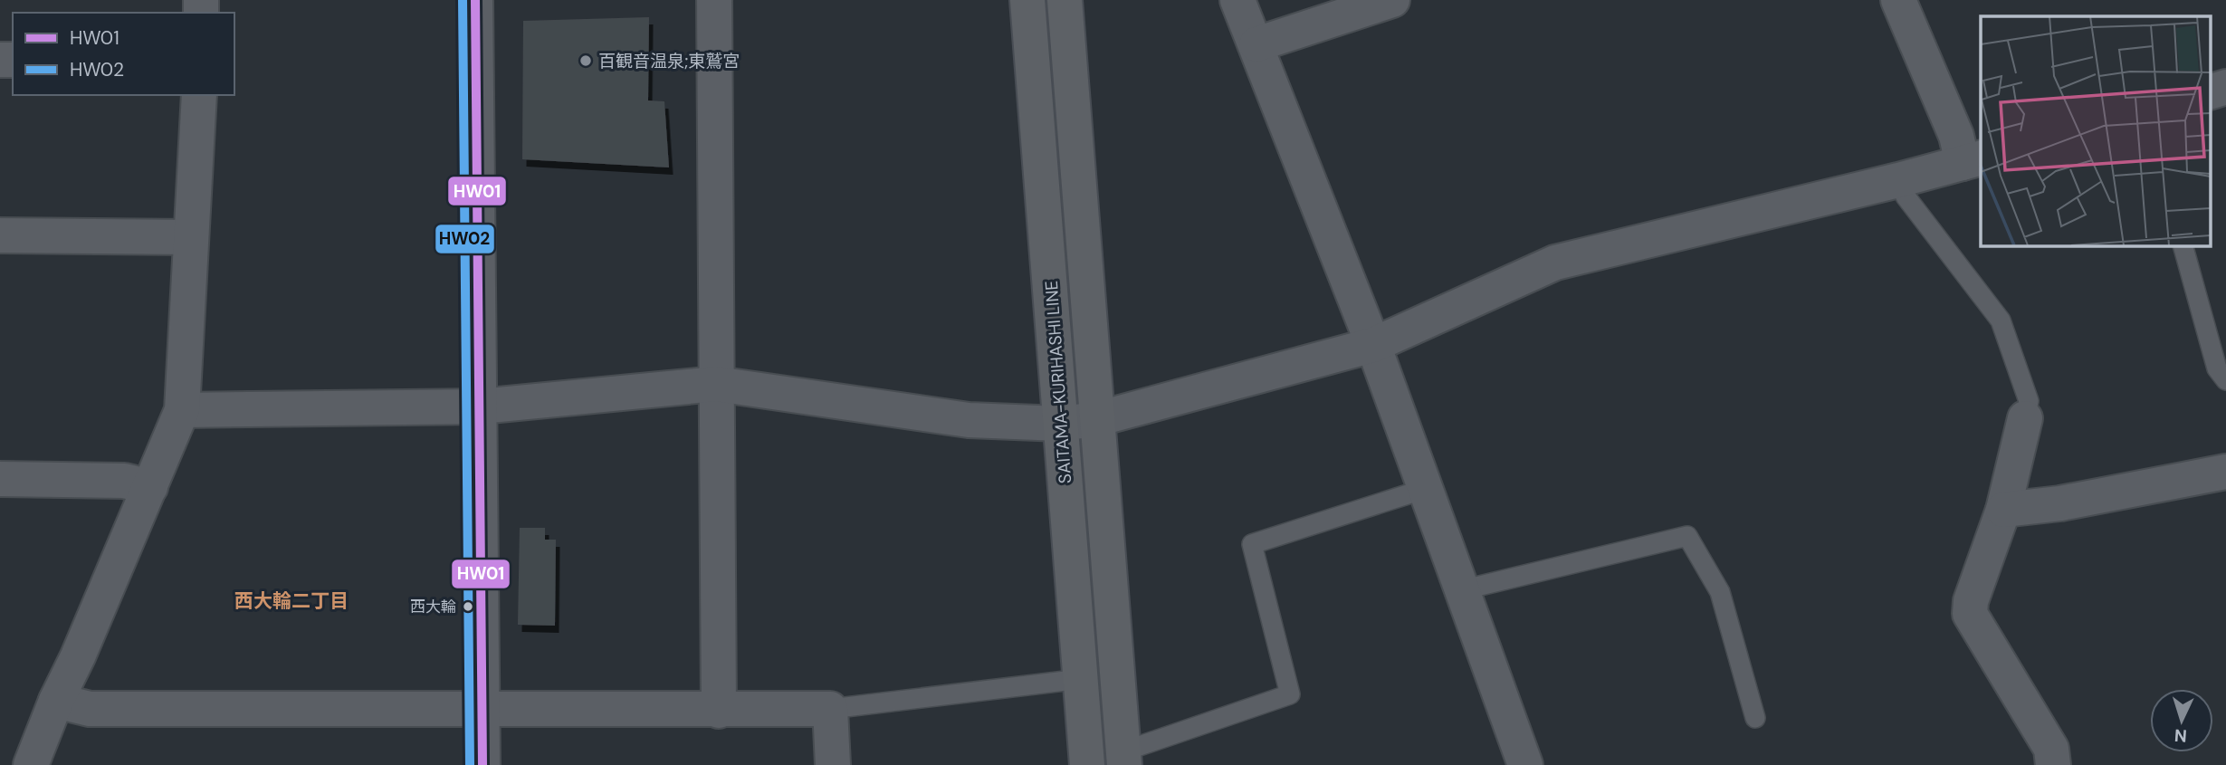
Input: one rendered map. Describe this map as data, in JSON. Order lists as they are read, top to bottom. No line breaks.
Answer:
{"streets":{"main road":["SAITAMA-KURIHASHI LINE"]},"districts":["西大輪二丁目"],"places":["百観音温泉;東鷲宮","西大輪"],"lines":["transit line HW01","transit line HW02"],"legend":["HW01","HW02"],"north":"bottom"}
